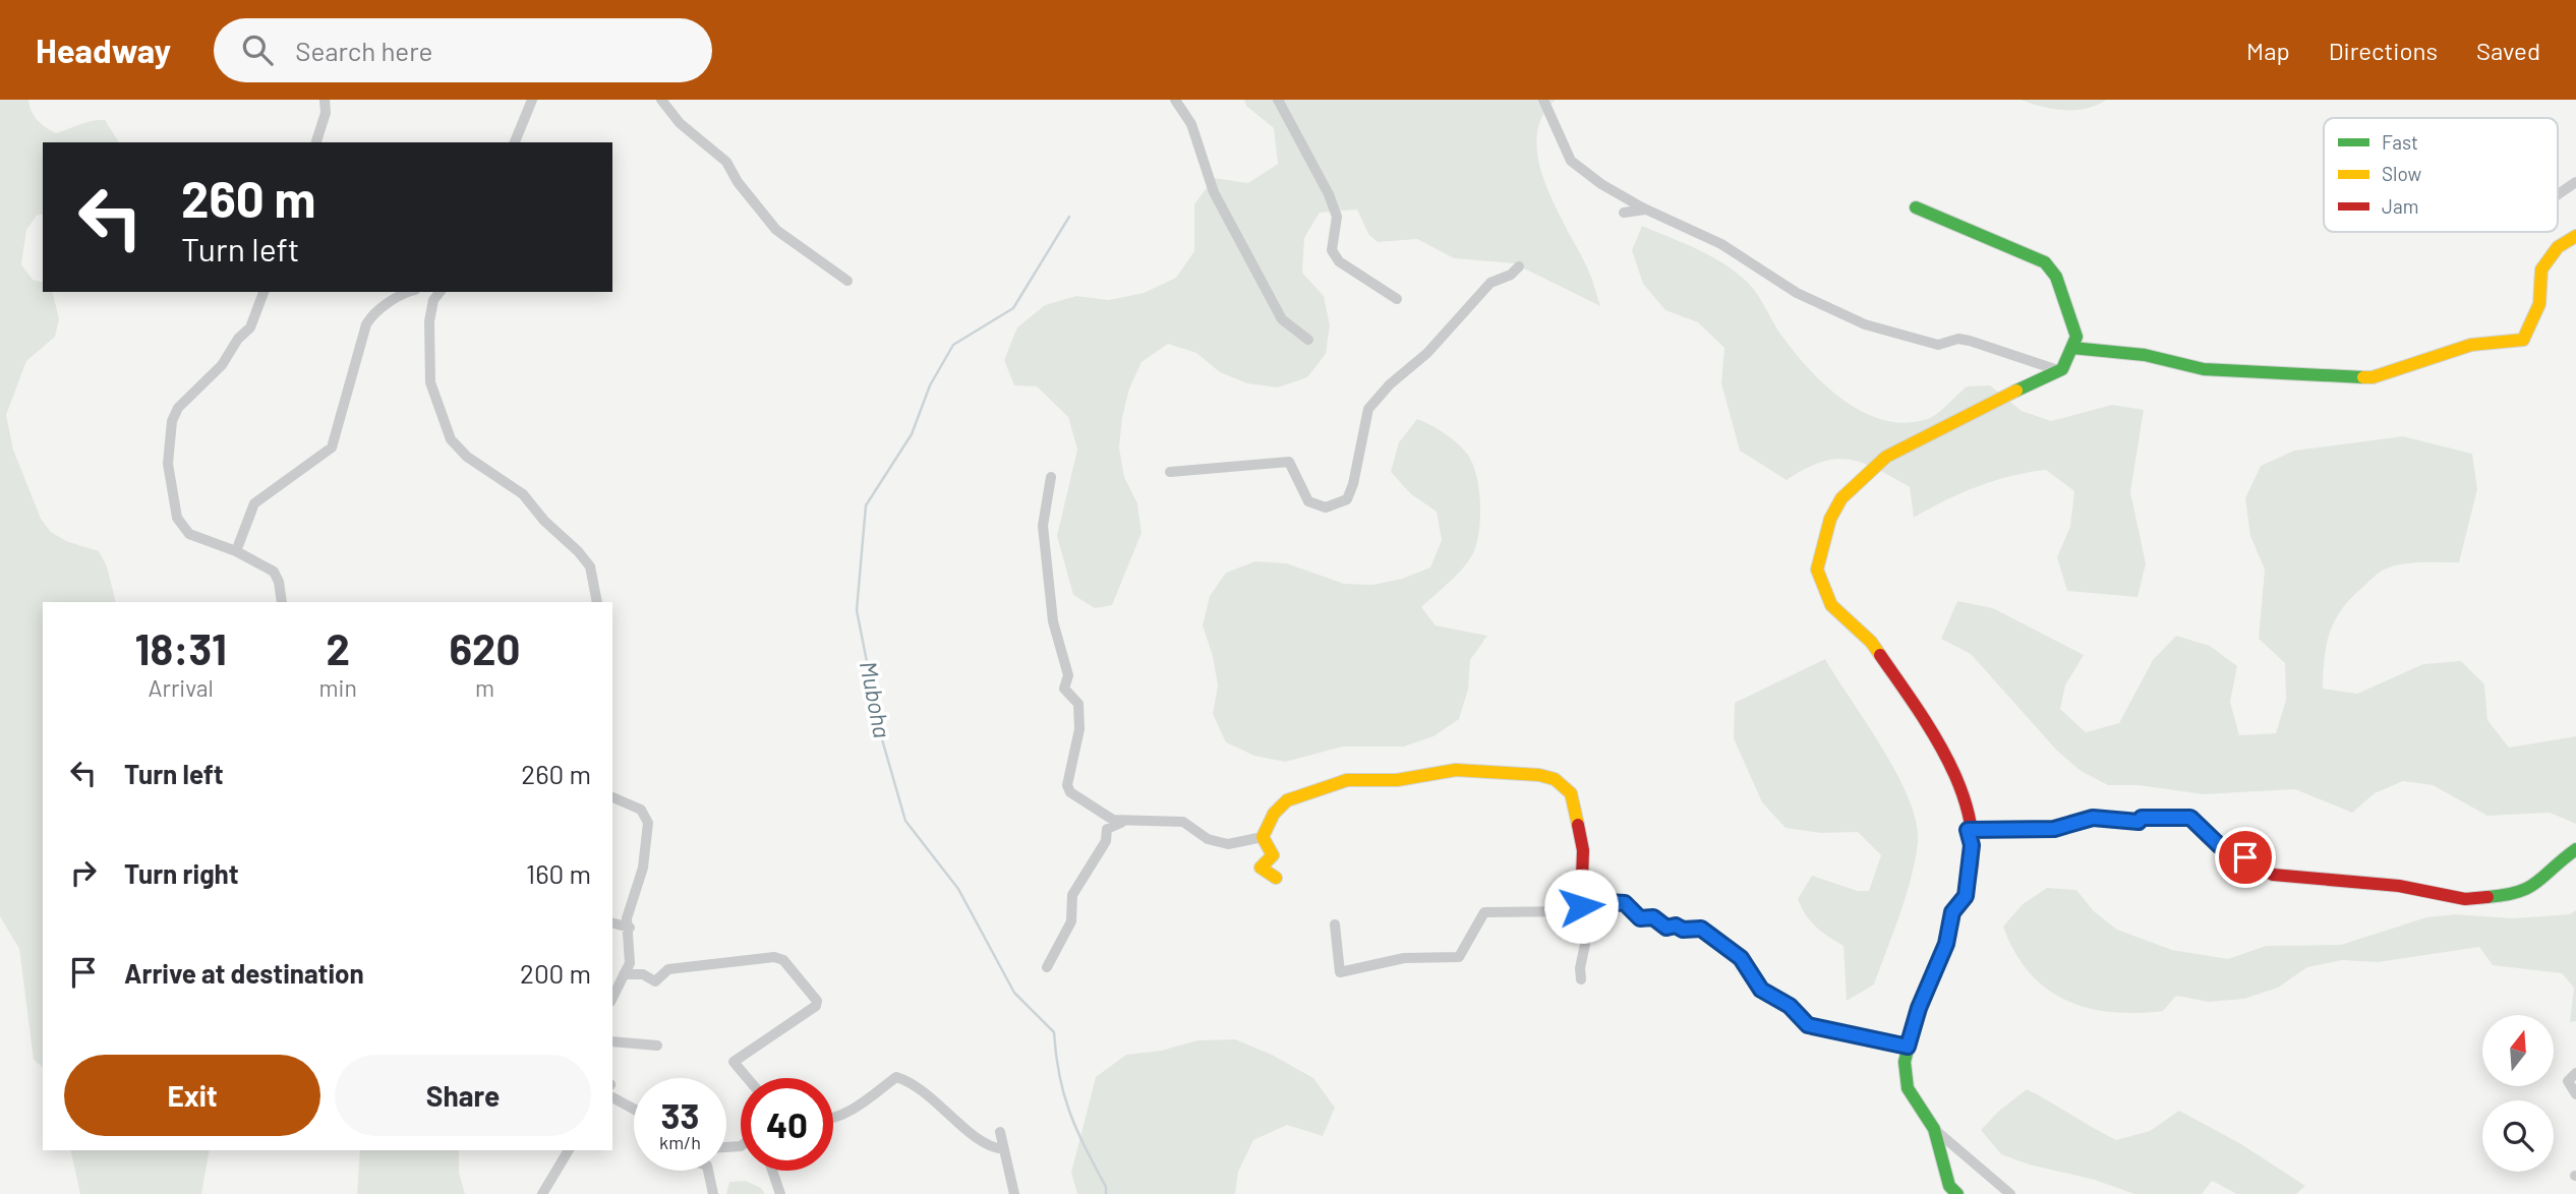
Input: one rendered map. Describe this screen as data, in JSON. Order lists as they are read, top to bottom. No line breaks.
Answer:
{"water":["Muboha"],"legend":["Fast","Slow","Jam"],"north":"top","page":{"header":"Headway","search":"Search here","nav":["Map","Directions","Saved"],"turn":["260 m","Turn left"],"eta":["18:31","Arrival","2","min","620","m"],"list":[{"name":"Turn left","value":"260 m"},{"name":"Turn right","value":"160 m"},{"name":"Arrive at destination","value":"200 m"}],"buttons":["Exit","Share"],"speed":"33 km/h","limit":"40"}}
